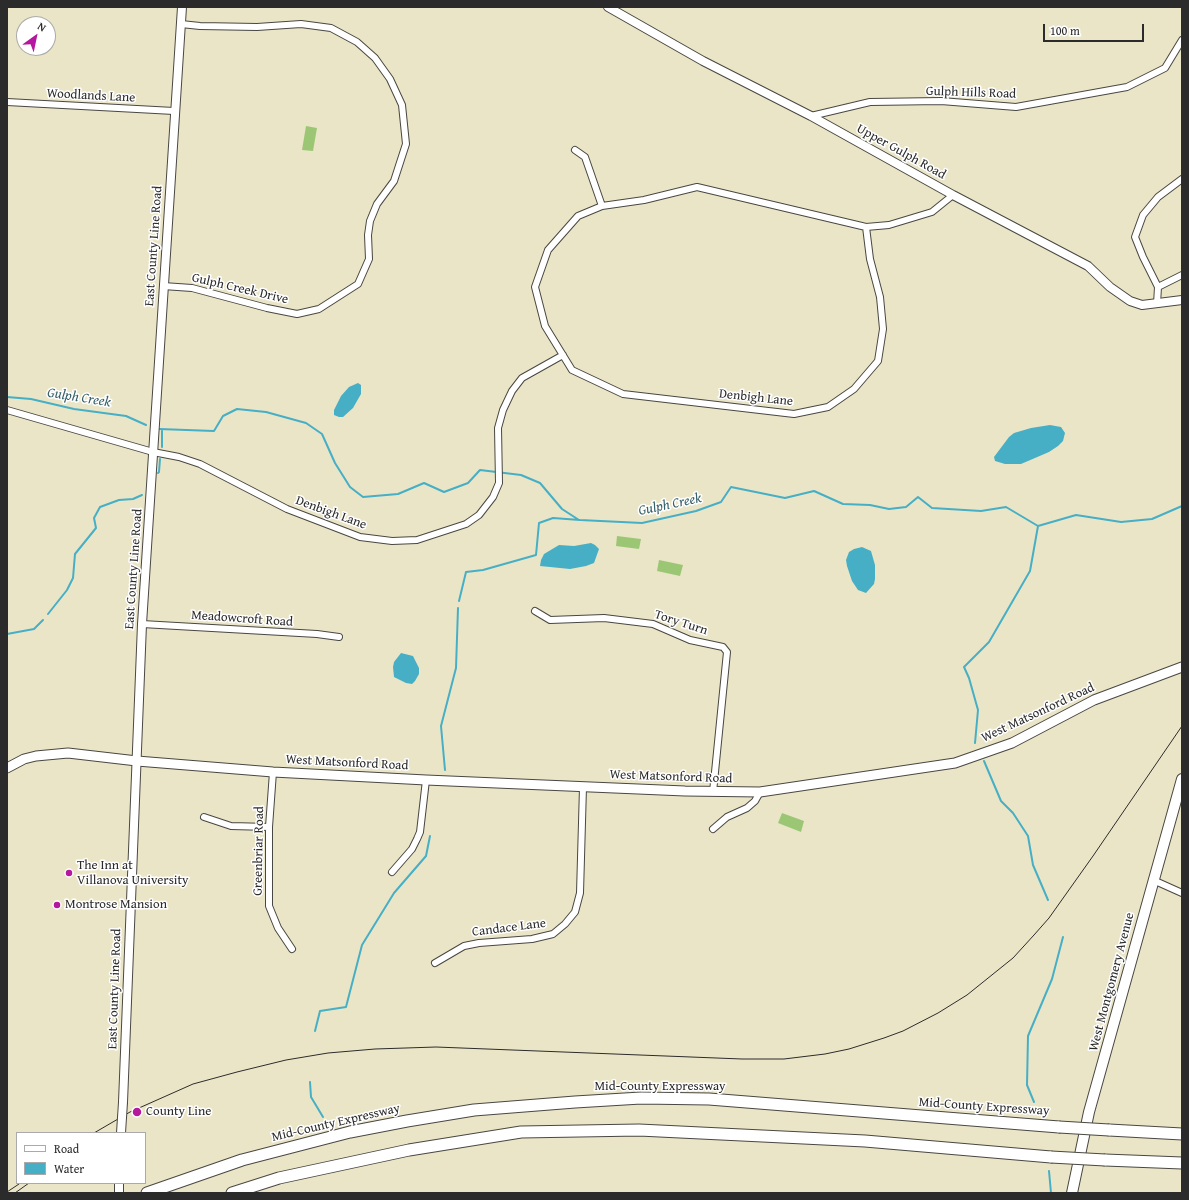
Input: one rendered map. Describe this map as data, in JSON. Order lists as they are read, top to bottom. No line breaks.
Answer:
{"streets":{"highway":["Mid-County Expressway"],"main road":["West Matsonford Road","West Montgomery Avenue"],"street":["Gulph Hills Road","Woodlands Lane","Upper Gulph Road","East County Line Road","Gulph Creek Drive","Denbigh Lane","Meadowcroft Road","Tory Turn","Greenbriar Road","Candace Lane"]},"crossings":[["Gulph Hills Road","Upper Gulph Road"],["Woodlands Lane","East County Line Road"],["Upper Gulph Road","Denbigh Lane"],["East County Line Road","Gulph Creek Drive"],["East County Line Road","Denbigh Lane"],["East County Line Road","Meadowcroft Road"],["East County Line Road","West Matsonford Road"],["Tory Turn","West Matsonford Road"],["West Matsonford Road","Greenbriar Road"],["West Matsonford Road","Candace Lane"]],"water":["Gulph Creek"],"places":["The Inn at Villanova University","Montrose Mansion","County Line"],"legend":["Road","Water"],"scale_bar":"100 m","north":"top right"}
